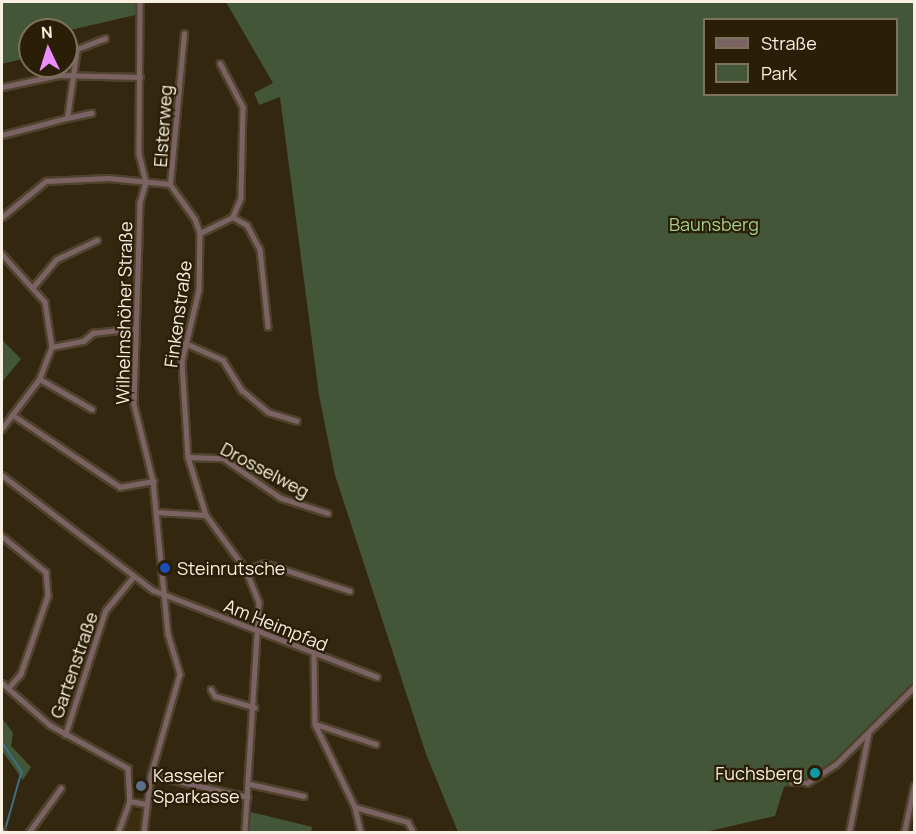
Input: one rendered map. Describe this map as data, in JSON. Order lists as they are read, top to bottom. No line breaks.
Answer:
{"streets":{"street":["Elsterweg","Wilhelmshöher Straße","Finkenstraße","Drosselweg","Am Heimpfad","Gartenstraße"]},"crossings":[["Elsterweg","Finkenstraße"],["Wilhelmshöher Straße","Am Heimpfad"],["Finkenstraße","Drosselweg"],["Finkenstraße","Am Heimpfad"]],"parks":["Baunsberg"],"places":["Steinrutsche","Fuchsberg","Kasseler Sparkasse"],"legend":["Straße","Park"],"north":"top"}
